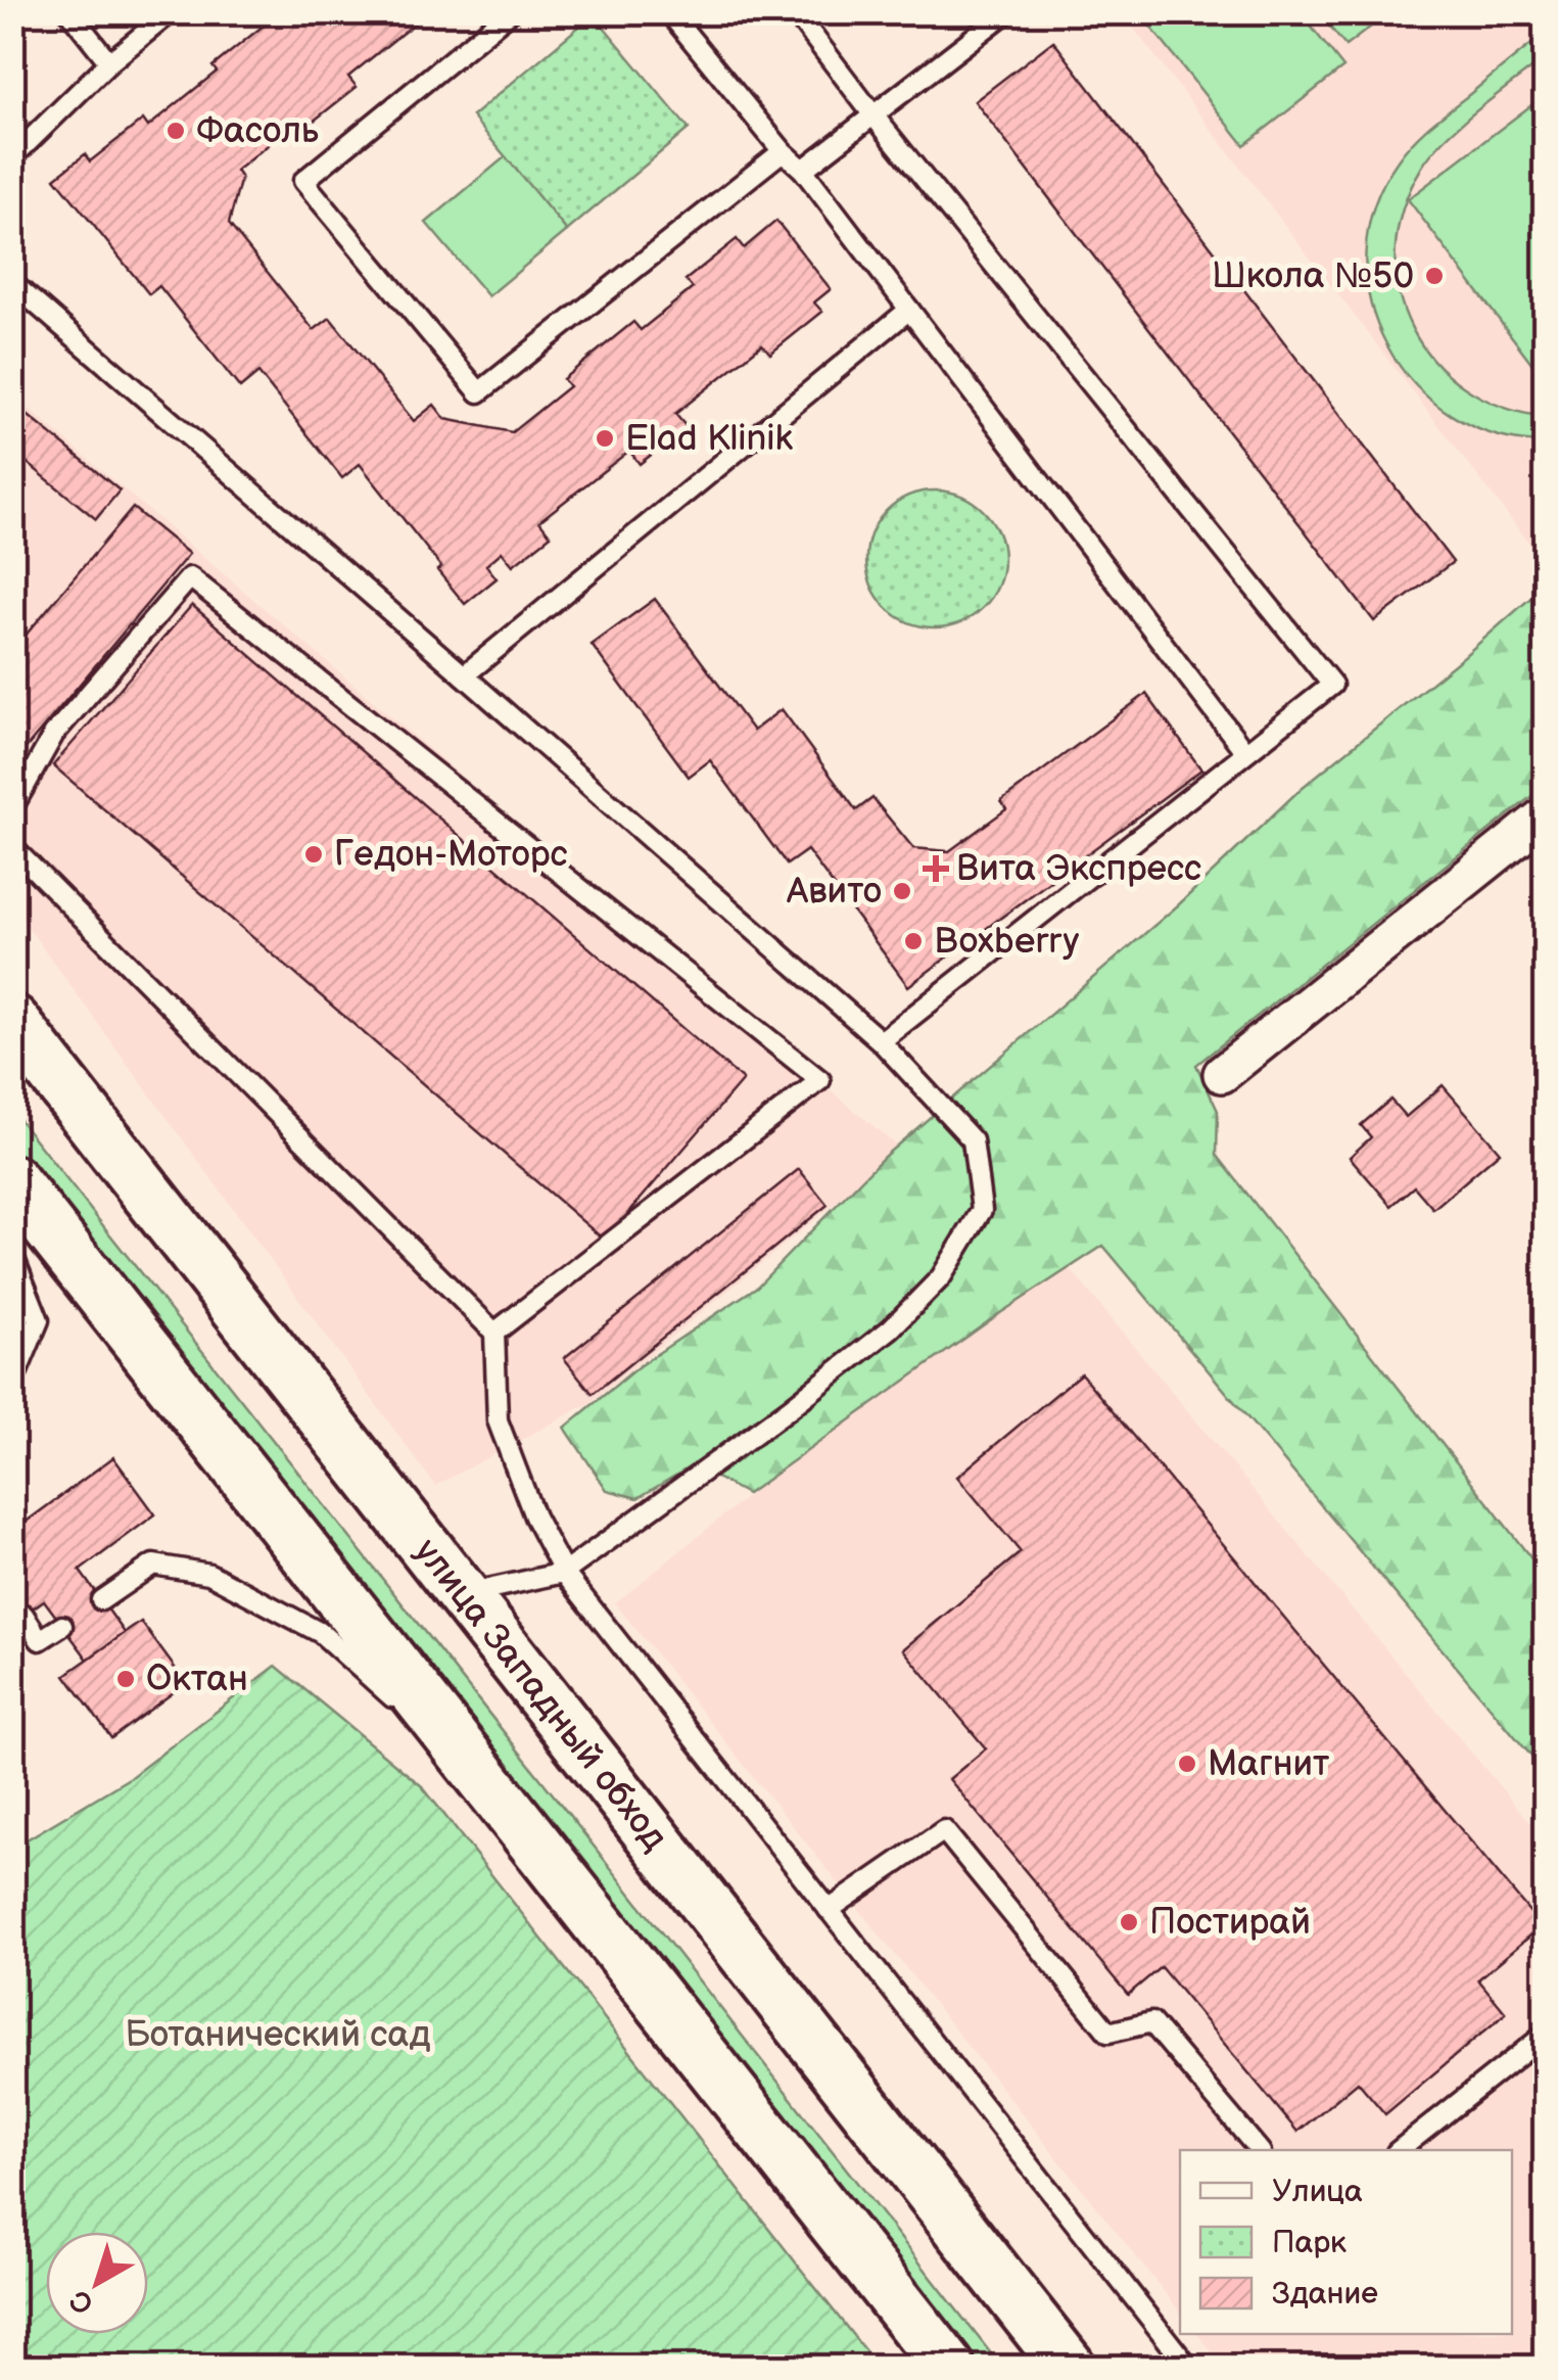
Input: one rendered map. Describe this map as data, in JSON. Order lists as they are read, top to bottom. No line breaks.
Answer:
{"streets":{"main road":["улица Западный обход"]},"parks":["Ботанический сад"],"places":{"other":["Фасоль","Школа №50","Elad Klinik","Гедон-Моторс","Авито","Boxberry","Октан","Магнит","Постирай"],"health":["Вита Экспресс"]},"legend":["Улица","Парк","Здание"],"north":"bottom left"}
